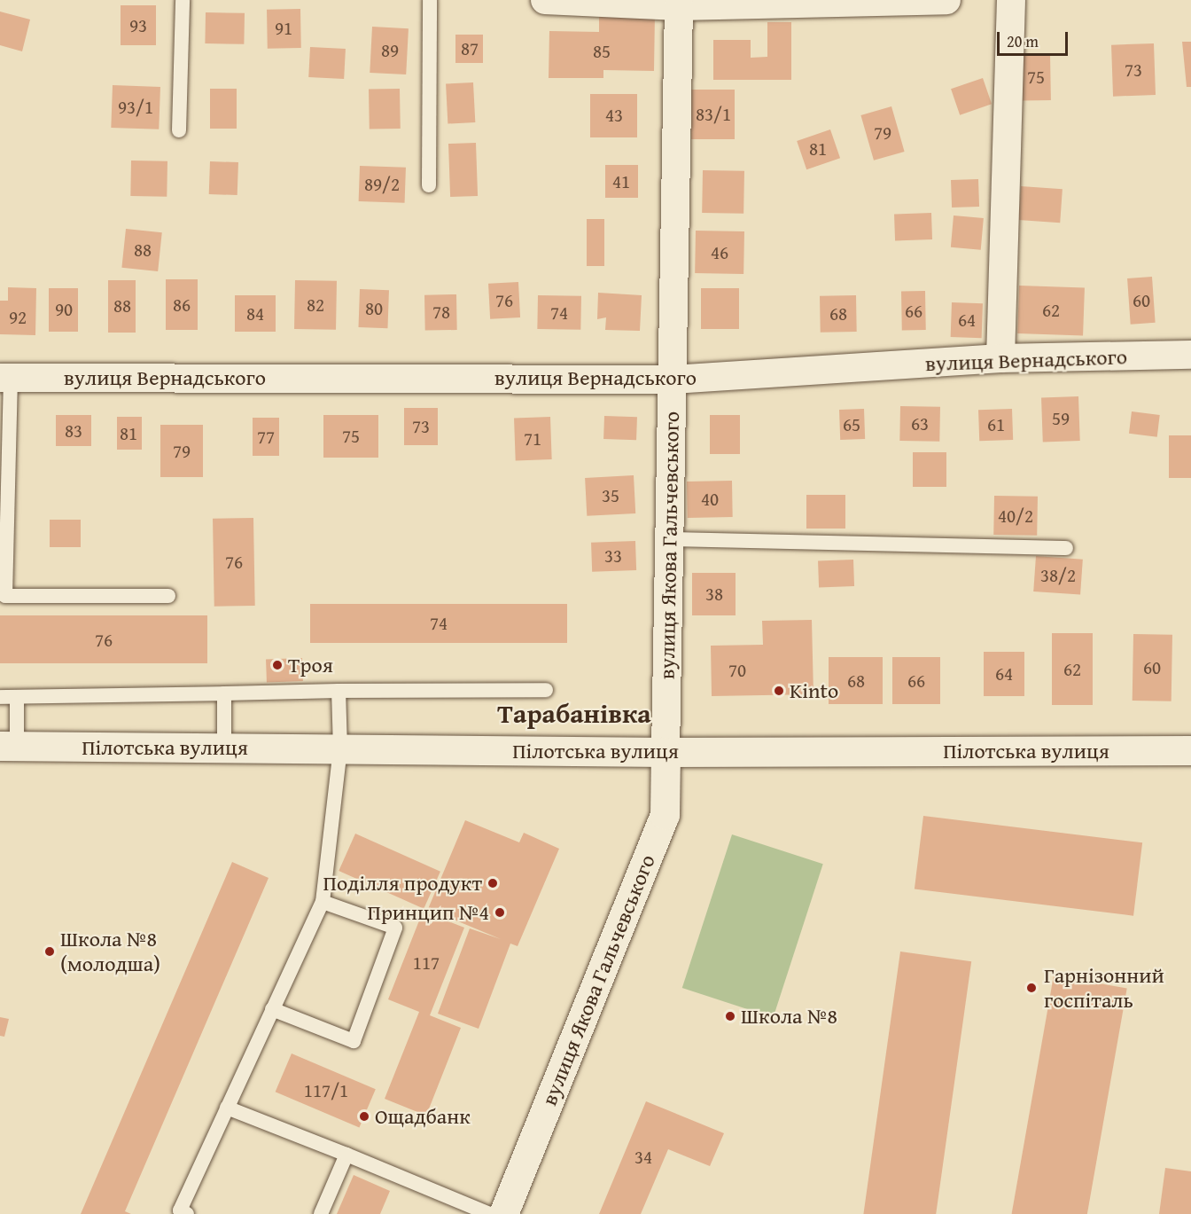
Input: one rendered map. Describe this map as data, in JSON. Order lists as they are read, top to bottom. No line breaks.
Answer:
{"streets":{"street":["вулиця Вернадського","вулиця Якова Гальчевського","Пілотська вулиця"]},"crossings":[["вулиця Вернадського","вулиця Якова Гальчевського"],["вулиця Якова Гальчевського","Пілотська вулиця"]],"districts":["Тарабанівка"],"places":["Троя","Kinto","Поділля продукт","Принцип №4","Школа №8 (молодша)","Гарнізонний госпіталь","Школа №8","Ощадбанк"],"house_numbers":["93","91","87","89","85","73","75","93/1","83/1","43","79","81","41","89/2","88","46","76","60","86","82","88","80","90","62","66","78","74","84","68","92","64","59","63","65","61","73","83","81","75","77","71","79","35","40","40/2","33","76","38/2","38","74","76","60","62","70","64","68","66","117","117/1","34"],"scale_bar":"20 m"}
